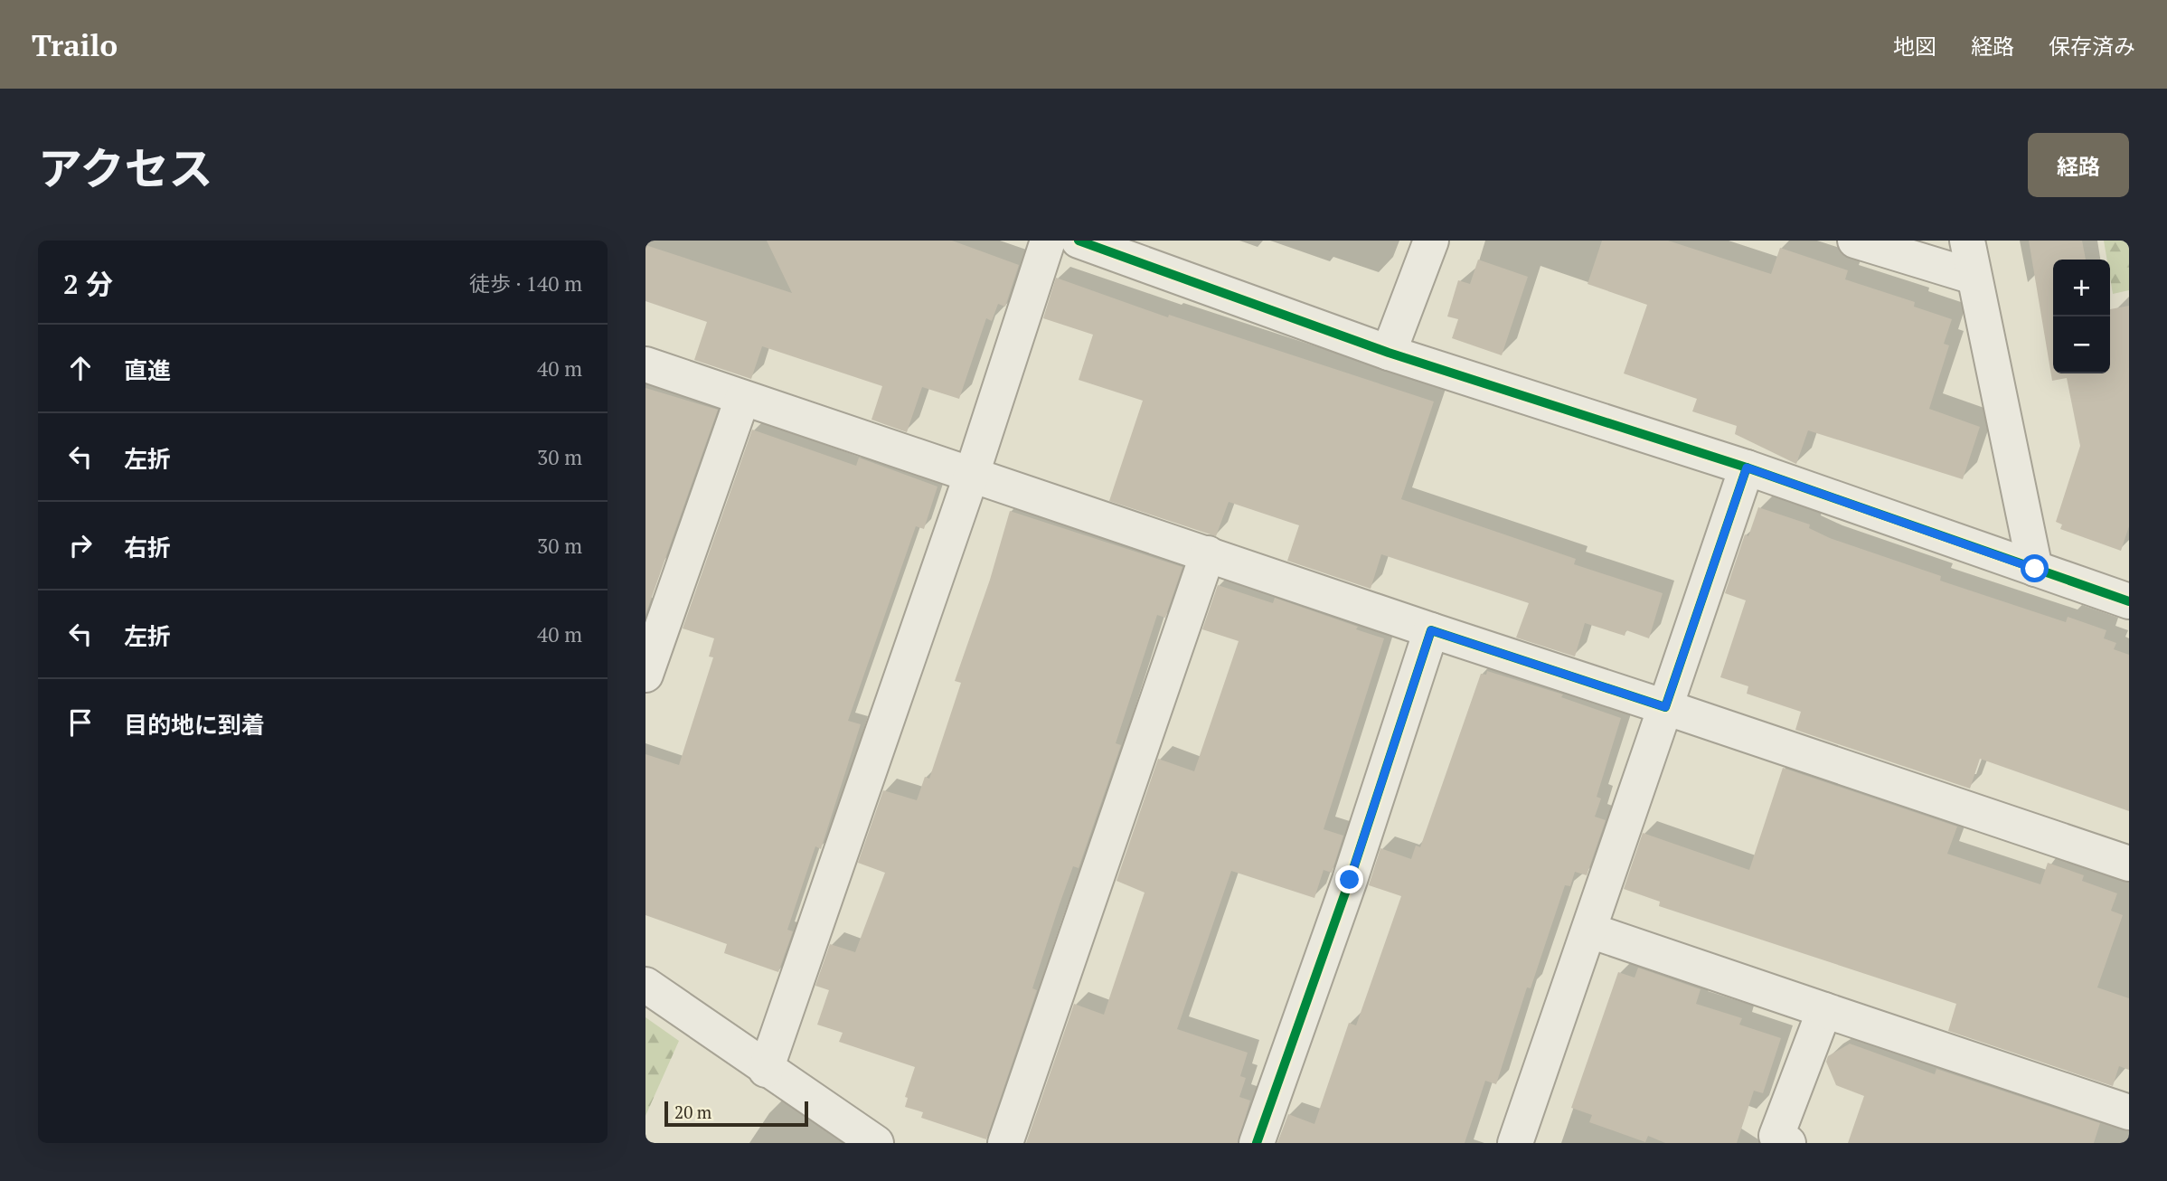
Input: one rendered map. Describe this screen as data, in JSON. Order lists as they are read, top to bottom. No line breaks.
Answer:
{"scale_bar":"20 m","page":{"header":"Trailo","nav":["地図","経路","保存済み"],"title":"アクセス","buttons":"経路","heading":["2 分","徒歩 · 140 m"],"map_buttons":["+","−"],"list":[["直進","40 m"],["左折","30 m"],["右折","30 m"],["左折","40 m"],"目的地に到着"],"scale":"20 m"}}
